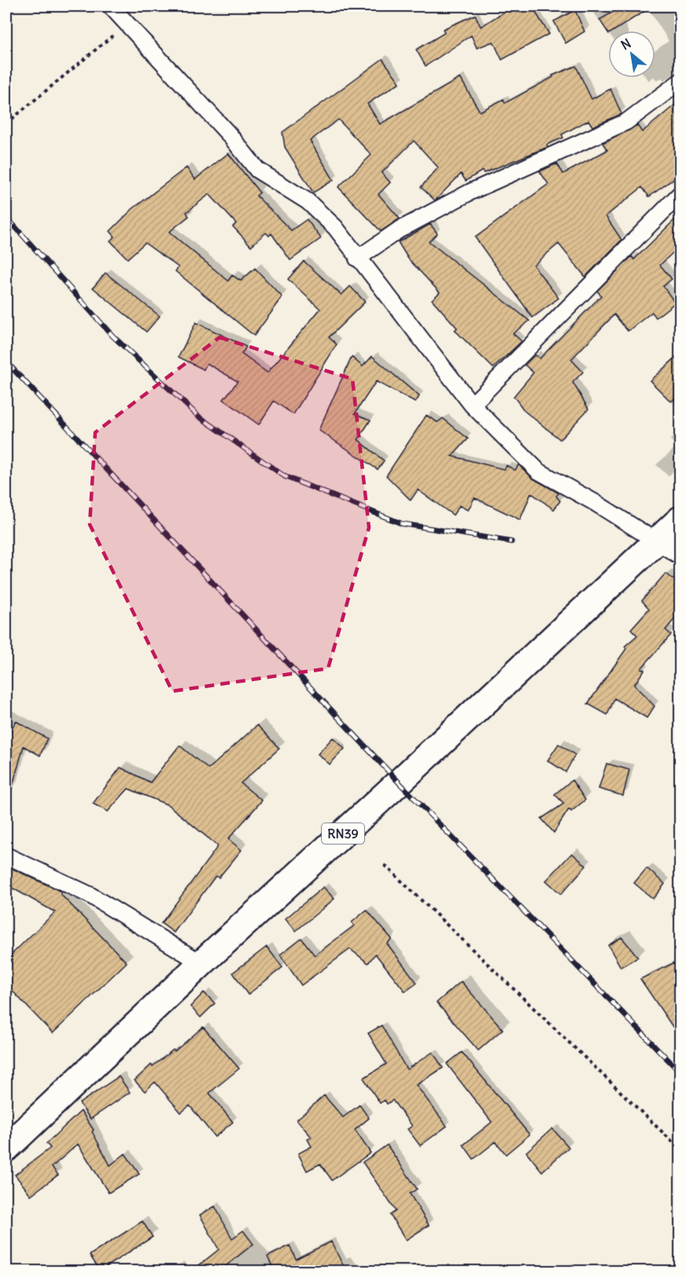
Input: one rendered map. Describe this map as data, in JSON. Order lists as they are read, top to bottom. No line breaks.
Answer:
{"streets":{"highway":["RN39"]},"north":"top left"}
